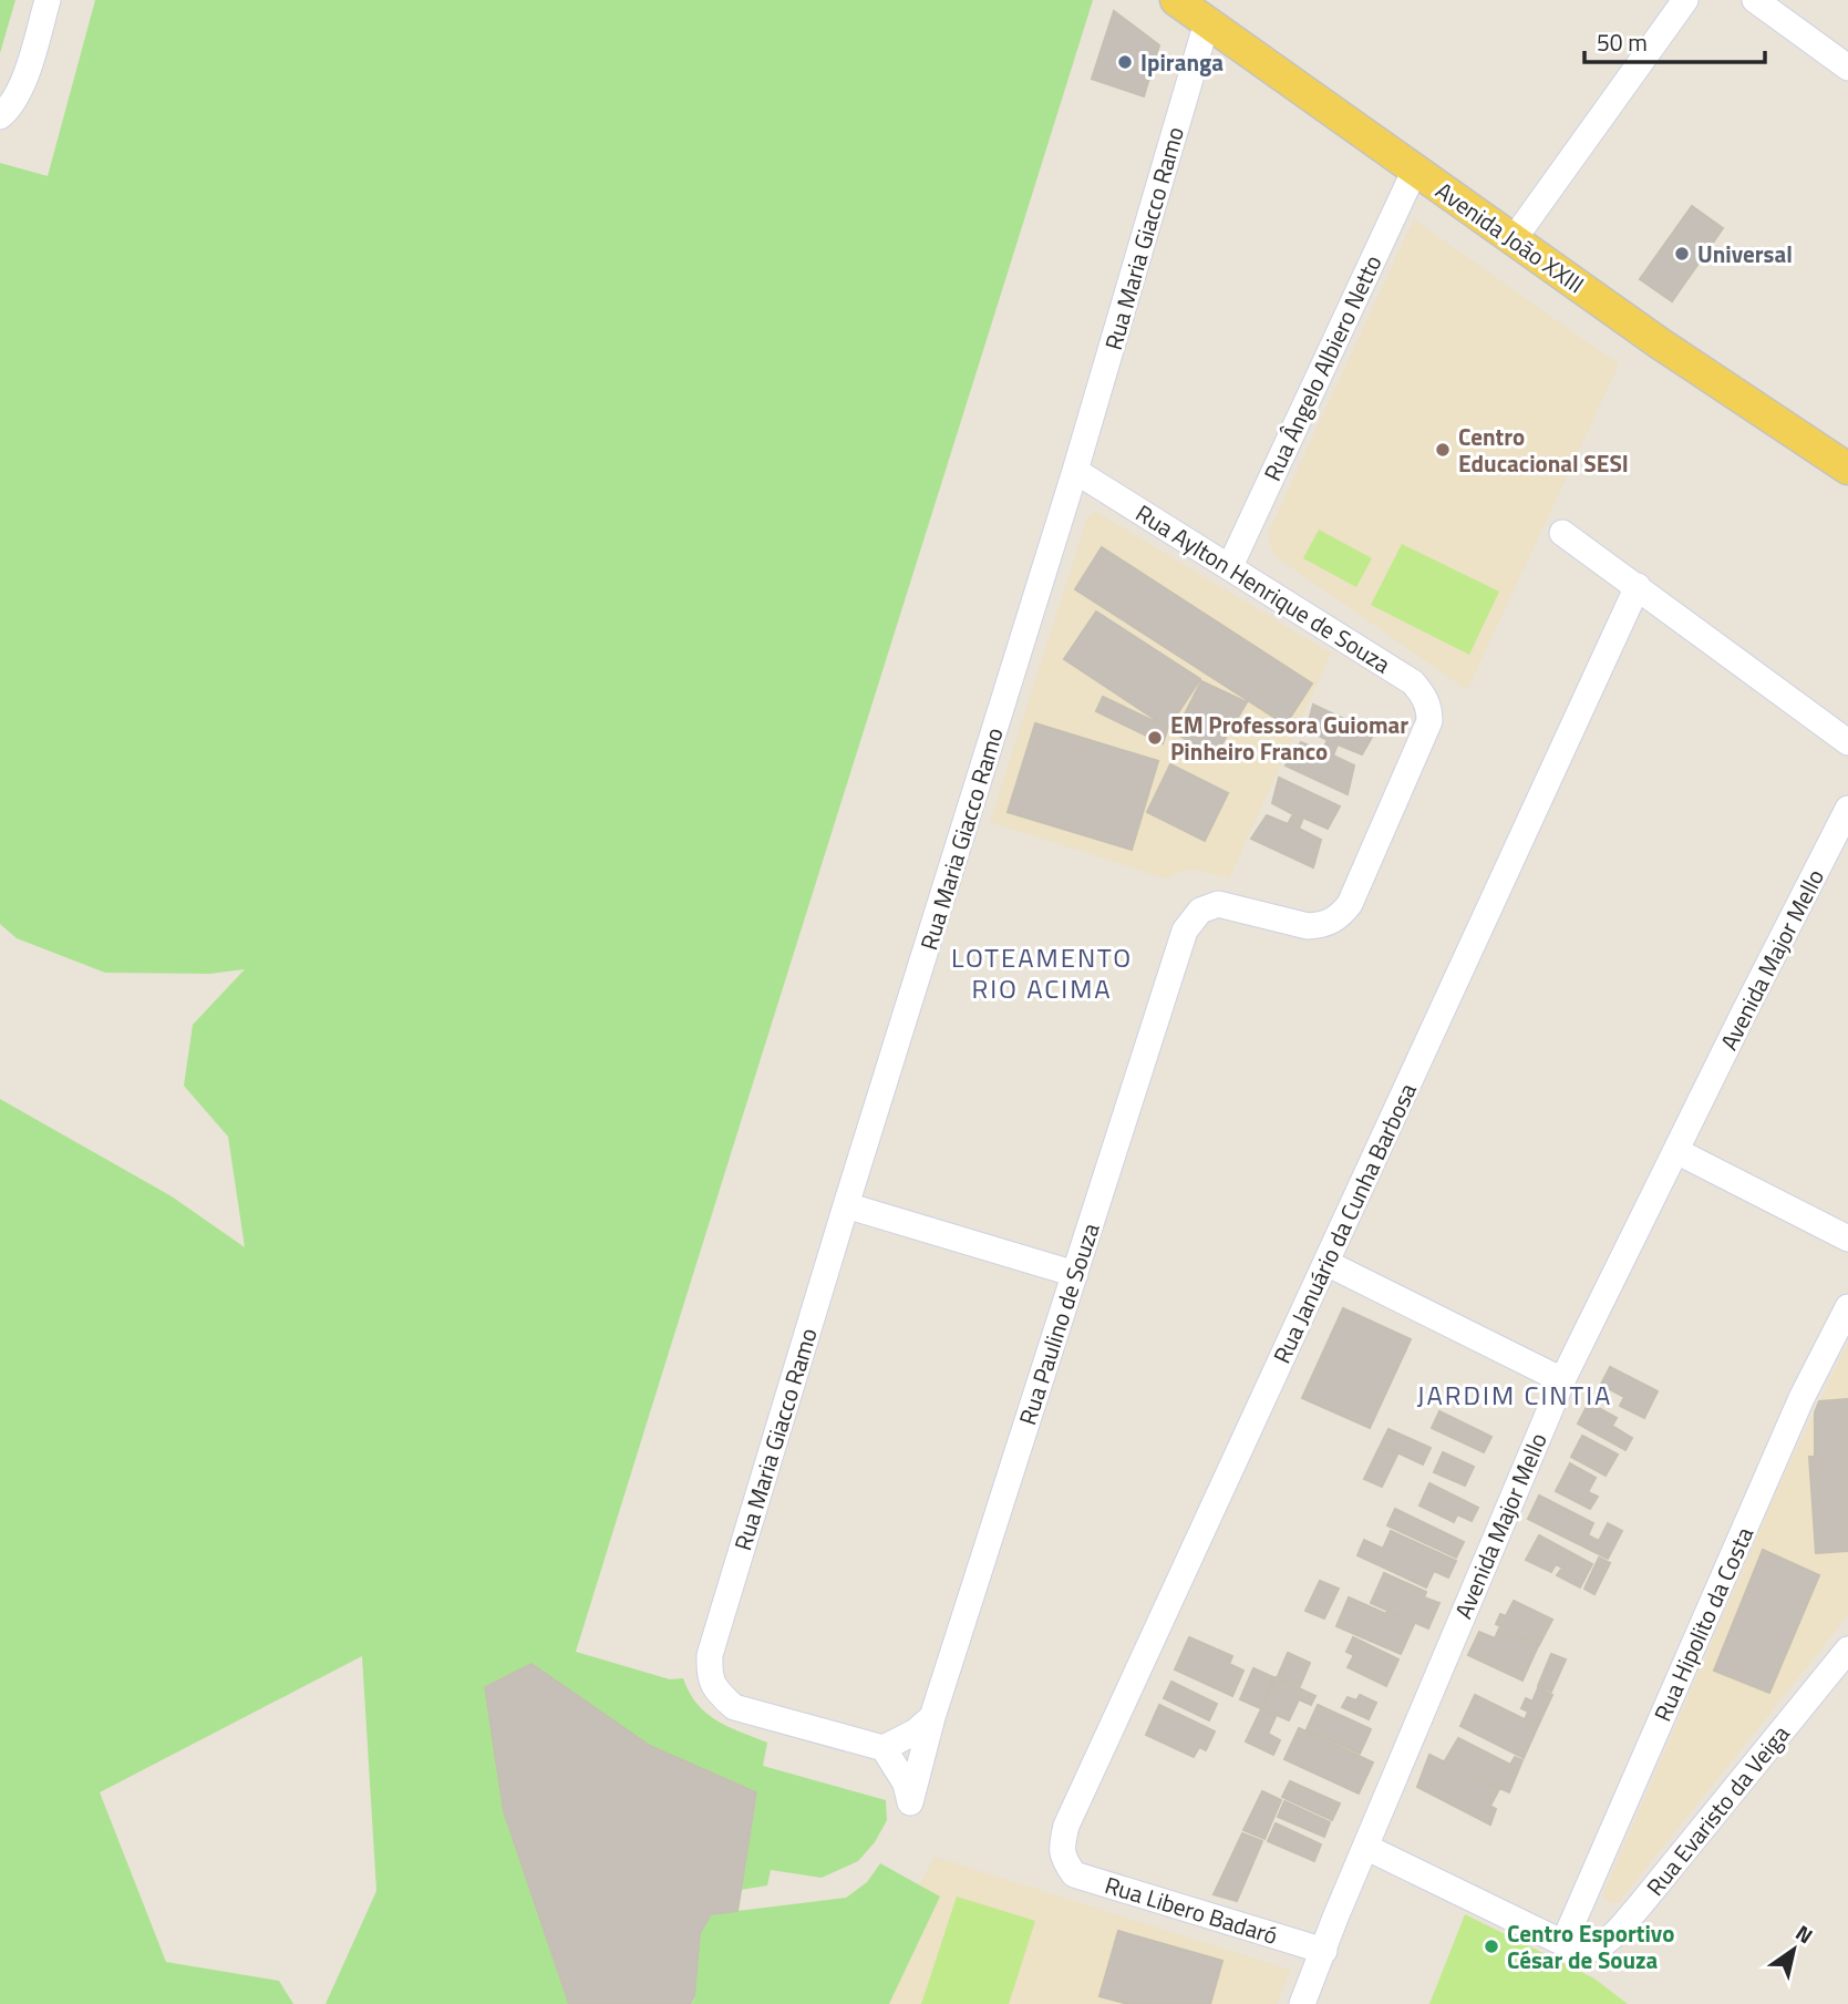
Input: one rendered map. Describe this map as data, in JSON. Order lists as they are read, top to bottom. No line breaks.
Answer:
{"streets":{"main road":["Avenida João XXIII"],"street":["Rua Maria Giacco Ramo","Rua Ângelo Albiero Netto","Rua Aylton Henrique de Souza","Avenida Major Mello","Rua Januário da Cunha Barbosa","Rua Paulino de Souza","Rua Hipolito da Costa","Rua Evaristo da Veiga","Rua Libero Badaró"]},"crossings":[["Avenida João XXIII","Rua Maria Giacco Ramo"],["Avenida João XXIII","Rua Ângelo Albiero Netto"],["Rua Maria Giacco Ramo","Rua Aylton Henrique de Souza"],["Rua Maria Giacco Ramo","Rua Paulino de Souza"],["Rua Ângelo Albiero Netto","Rua Aylton Henrique de Souza"],["Rua Aylton Henrique de Souza","Rua Paulino de Souza"],["Avenida Major Mello","Rua Evaristo da Veiga"],["Avenida Major Mello","Rua Libero Badaró"],["Rua Januário da Cunha Barbosa","Rua Libero Badaró"],["Rua Hipolito da Costa","Rua Evaristo da Veiga"]],"districts":["LOTEAMENTO RIO ACIMA","JARDIM CINTIA"],"places":["Ipiranga","Universal","Centro Educacional SESI","EM Professora Guiomar Pinheiro Franco","Centro Esportivo César de Souza"],"scale_bar":"50 m","north":"top right"}
